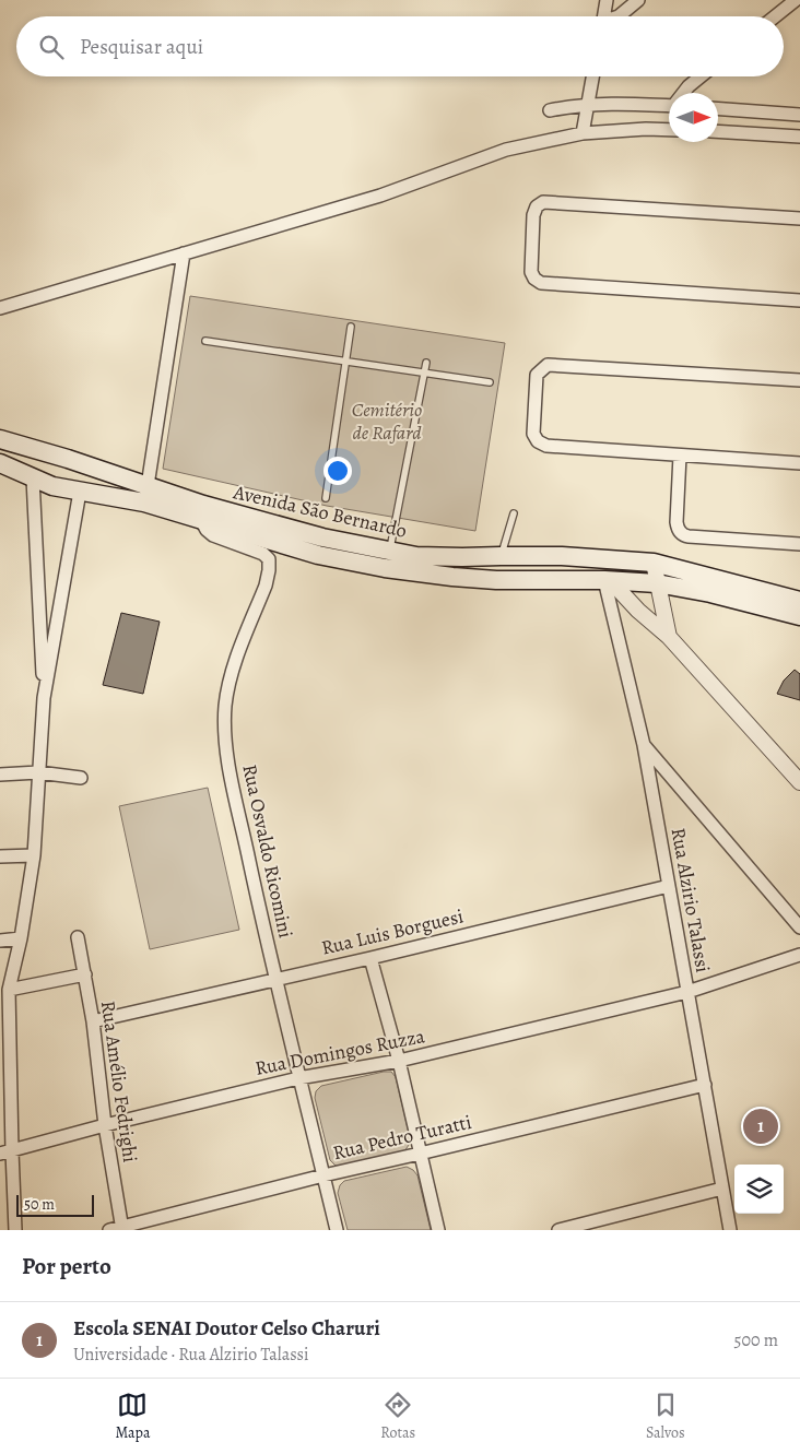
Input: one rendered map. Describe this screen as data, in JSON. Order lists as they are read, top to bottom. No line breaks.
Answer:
{"streets":{"main road":["Avenida São Bernardo"],"street":["Rua Osvaldo Ricomini","Rua Alzirio Talassi","Rua Luis Borguesi","Rua Domingos Ruzza","Rua Amélio Fedrighi","Rua Pedro Turatti"]},"crossings":[["Avenida São Bernardo","Rua Osvaldo Ricomini"],["Avenida São Bernardo","Rua Alzirio Talassi"],["Rua Osvaldo Ricomini","Rua Luis Borguesi"],["Rua Osvaldo Ricomini","Rua Domingos Ruzza"],["Rua Osvaldo Ricomini","Rua Pedro Turatti"],["Rua Alzirio Talassi","Rua Luis Borguesi"],["Rua Alzirio Talassi","Rua Domingos Ruzza"],["Rua Alzirio Talassi","Rua Pedro Turatti"],["Rua Luis Borguesi","Rua Amélio Fedrighi"],["Rua Domingos Ruzza","Rua Amélio Fedrighi"],["Rua Amélio Fedrighi","Rua Pedro Turatti"]],"parks":["Cemitério de Rafard"],"scale_bar":"50 m","north":"right","page":{"search":"Pesquisar aqui","pins":"1","scale":"50 m","heading":"Por perto","list":[{"mark":"1","name":"Escola SENAI Doutor Celso Charuri","note":"Universidade · Rua Alzirio Talassi","value":"500 m"}],"nav":["Mapa","Rotas","Salvos"]}}
